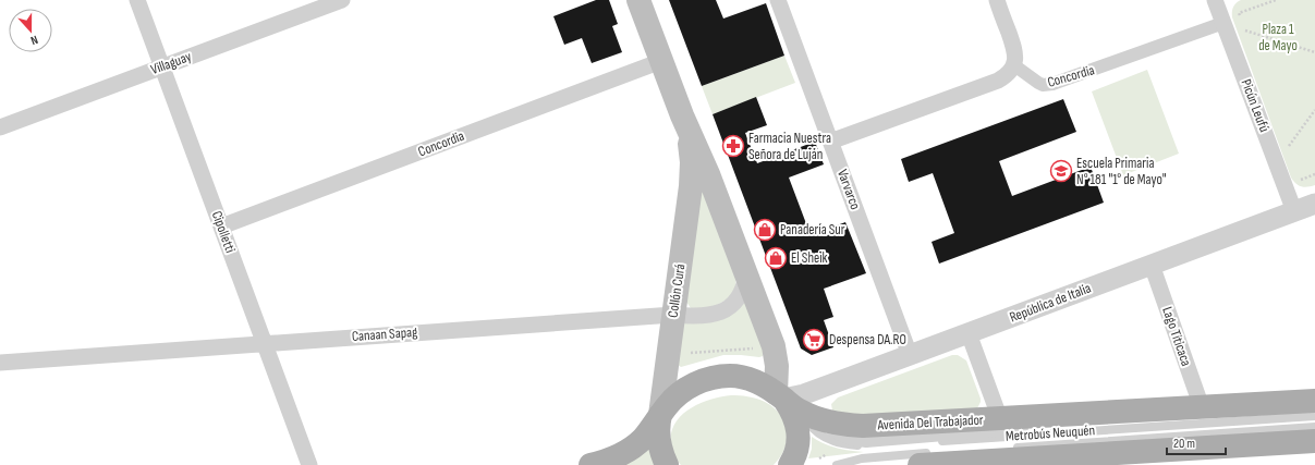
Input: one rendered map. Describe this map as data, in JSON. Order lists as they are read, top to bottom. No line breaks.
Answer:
{"streets":{"main road":["Collón Curá","Avenida Del Trabajador"],"street":["Villaguay","Concordia","Picún Leufú","Varvarco","Cipolletti","República de Italia","Canaan Sapag","Lago Titicaca"],"lane":["Metrobús Neuquén"]},"crossings":[["Villaguay","Cipolletti"],["Concordia","Picún Leufú"],["Concordia","Cipolletti"],["Concordia","Collón Curá"],["Picún Leufú","República de Italia"],["Varvarco","República de Italia"],["Cipolletti","Canaan Sapag"],["Collón Curá","República de Italia"],["Collón Curá","Canaan Sapag"],["Collón Curá","Avenida Del Trabajador"],["Collón Curá","Metrobús Neuquén"],["República de Italia","Lago Titicaca"],["República de Italia","Avenida Del Trabajador"],["República de Italia","Metrobús Neuquén"],["Lago Titicaca","Avenida Del Trabajador"],["Avenida Del Trabajador","Metrobús Neuquén"]],"parks":["Plaza 1 de Mayo"],"places":{"pharmacy":["Farmacia Nuestra Señora de Luján"],"school or university":["Escuela Primaria N° 181 \"1° de Mayo\""],"shop":["Panadería Sur","El Sheik"],"supermarket":["Despensa DA.RO"]},"scale_bar":"20 m","north":"bottom"}
